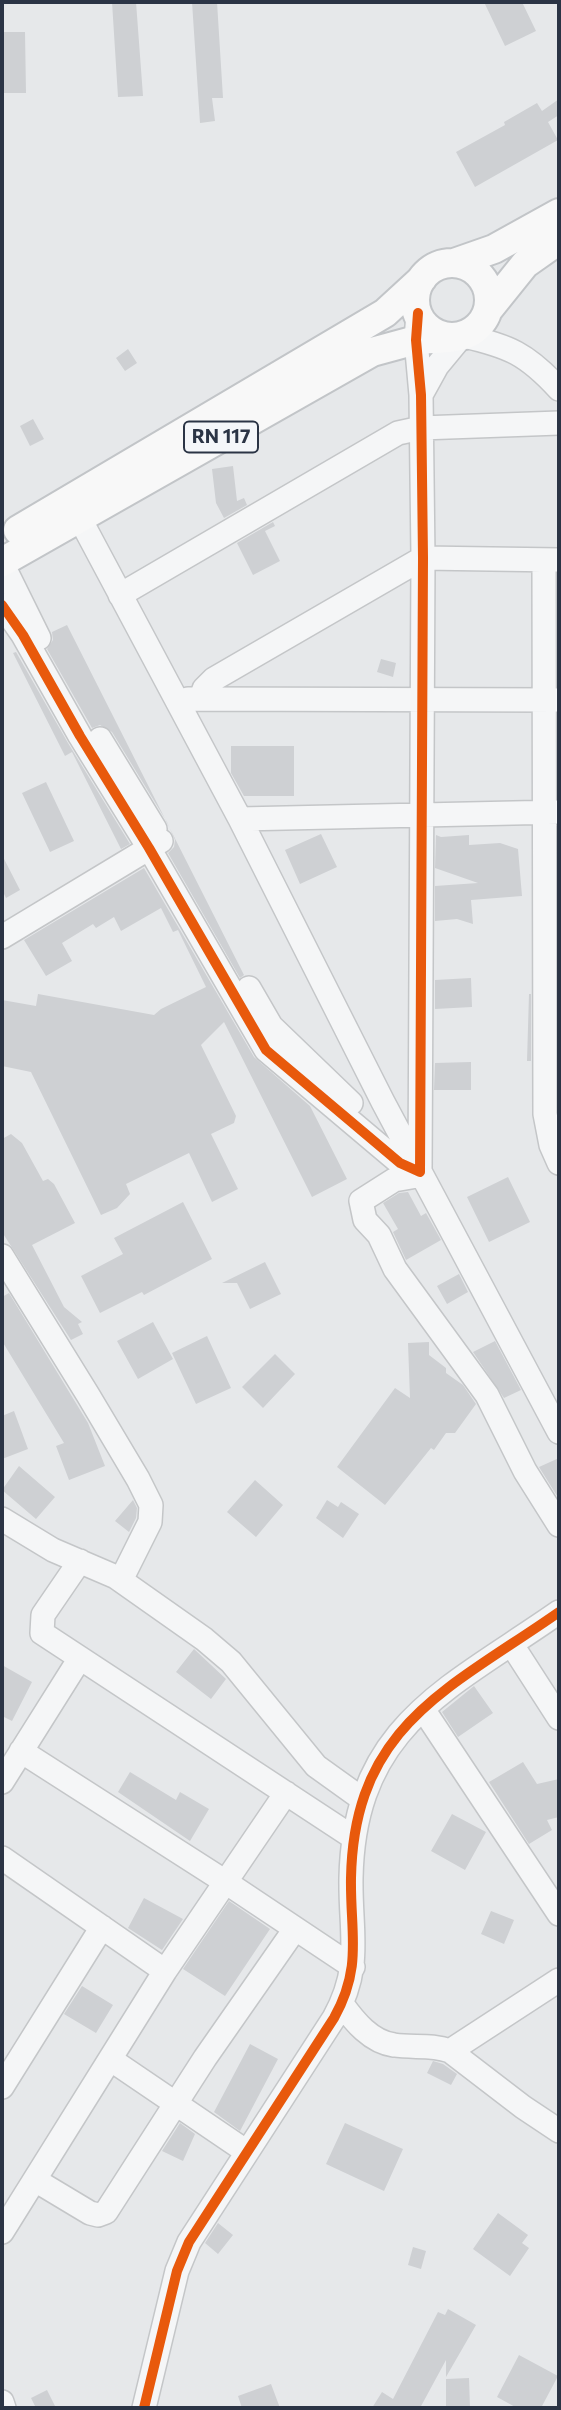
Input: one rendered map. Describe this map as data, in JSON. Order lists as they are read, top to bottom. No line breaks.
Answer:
{"streets":{"main road":["RN 117"]}}
